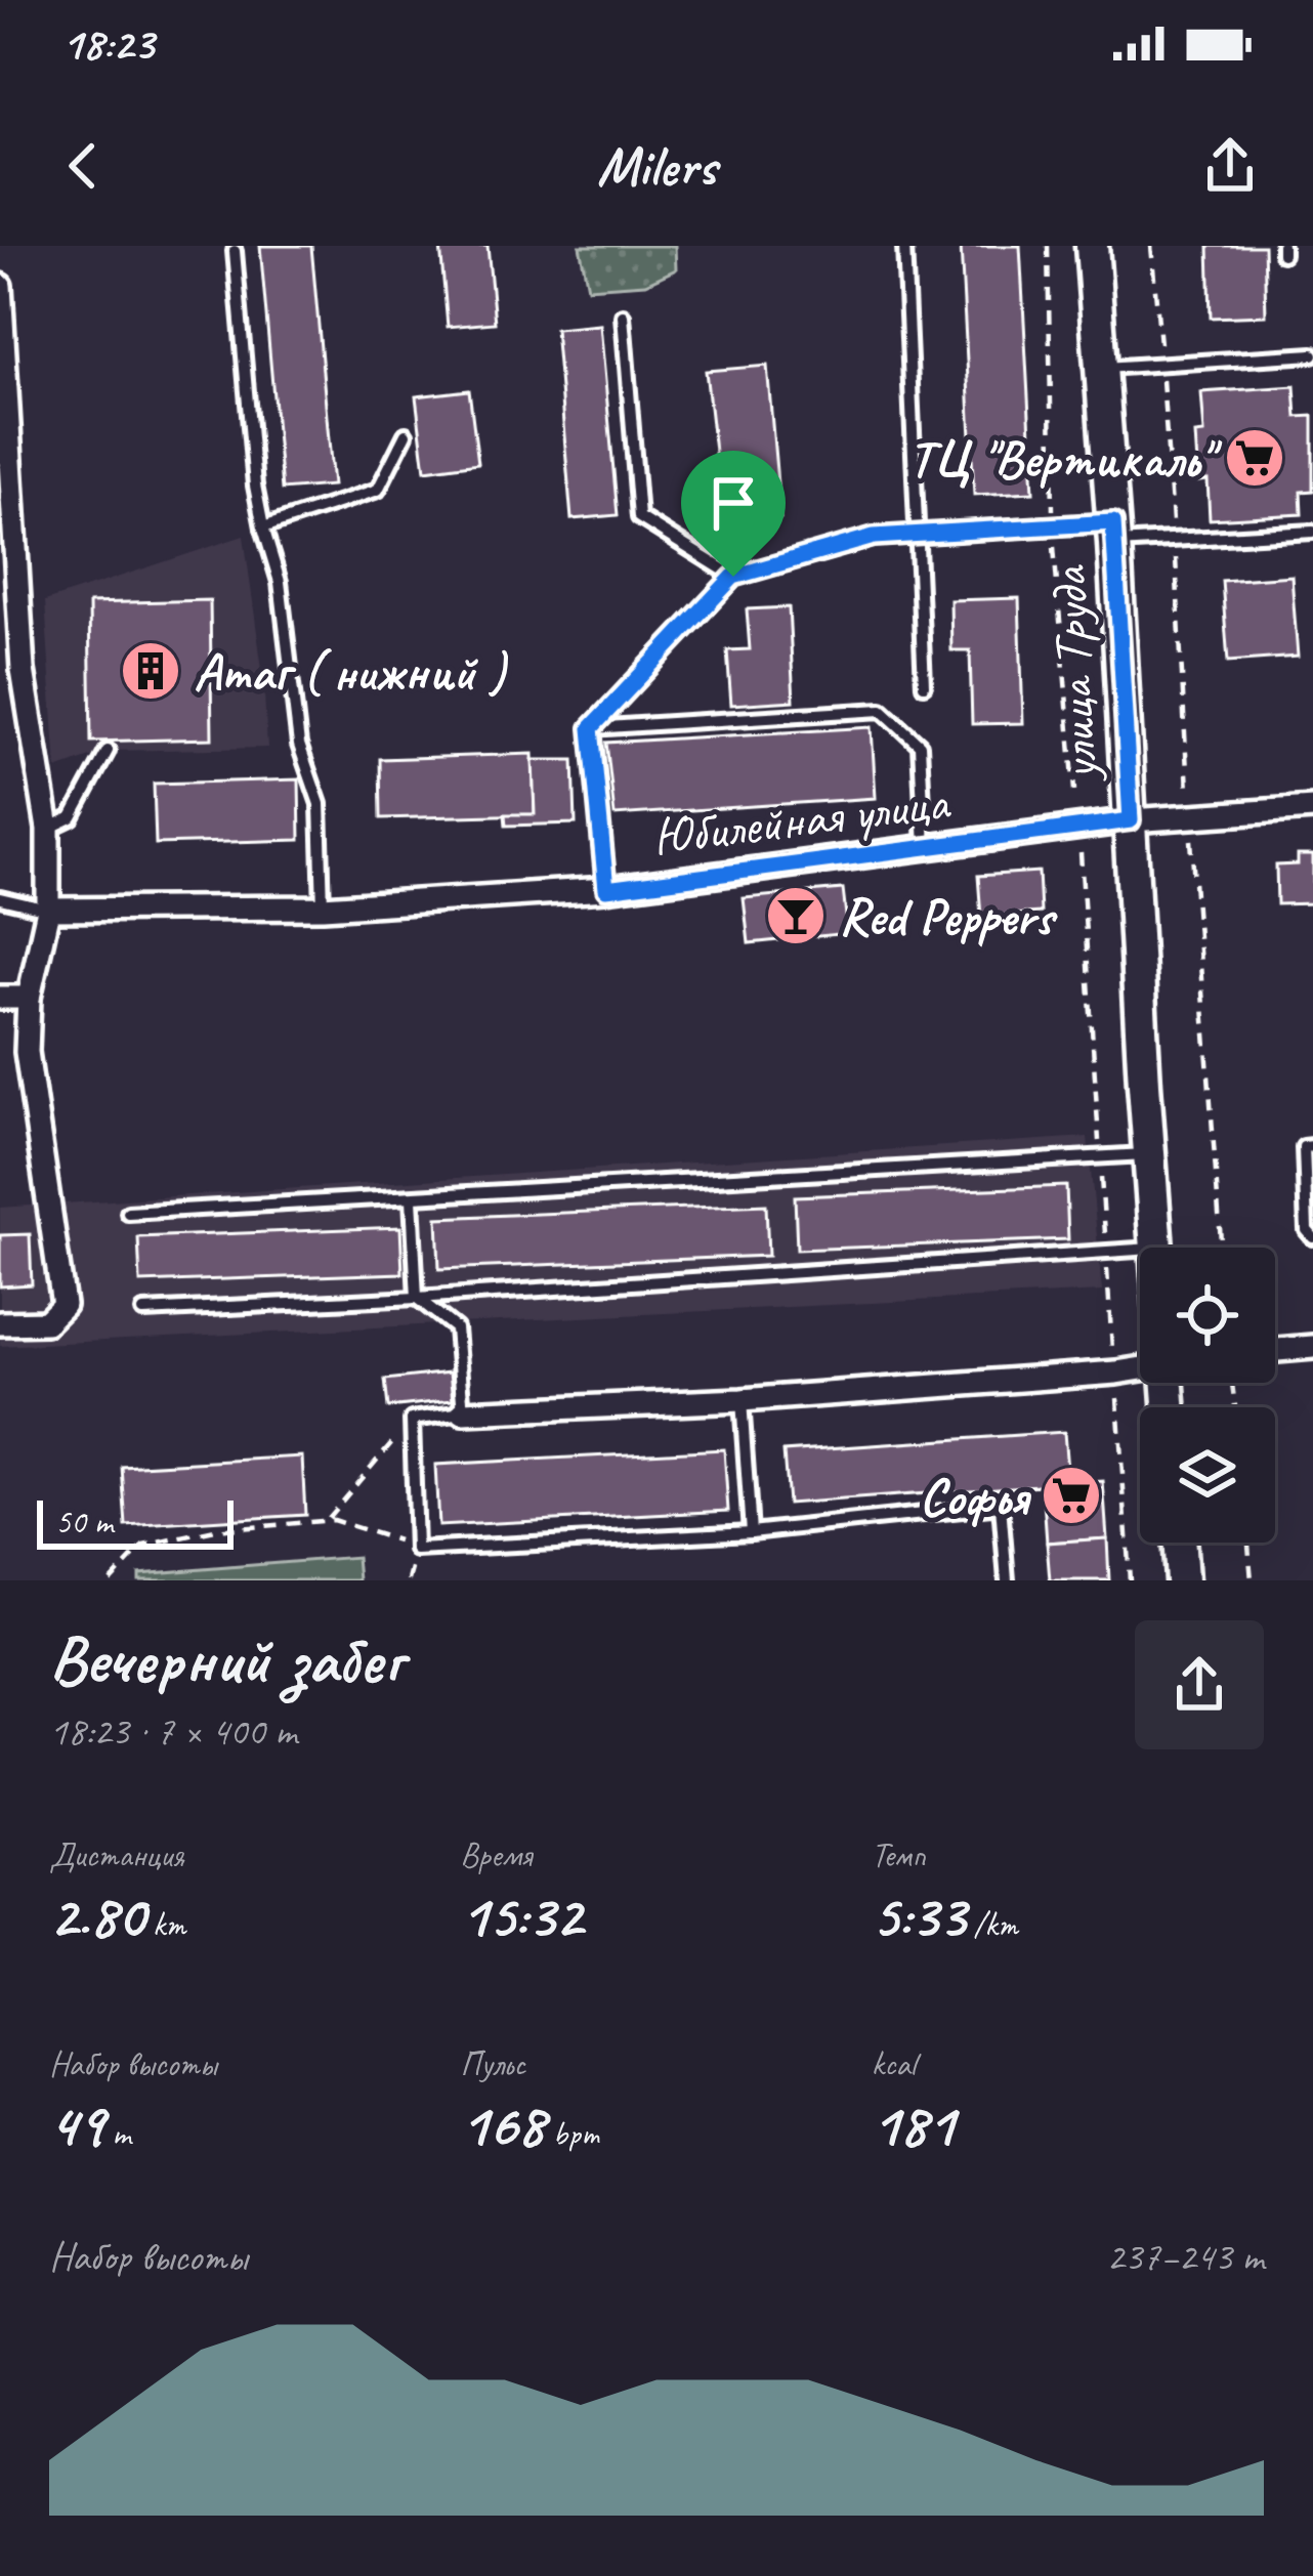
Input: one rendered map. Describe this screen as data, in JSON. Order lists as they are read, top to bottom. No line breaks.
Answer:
{"streets":{"street":["улица Труда","Юбилейная улица"]},"crossings":[["улица Труда","Юбилейная улица"]],"places":{"supermarket":["ТЦ \"Вертикаль\"","Софья"],"building":["Атаг ( нижний )"],"bar":["Red Peppers"]},"scale_bar":"50 m","page":{"status":"18:23","header":"Milers","scale":"50 m","heading":["Вечерний забег","18:23 · 7 × 400 m"],"stats":[["Дистанция","2.80 km"],["Время","15:32"],["Темп","5:33 /km"],["Набор высоты","49 m"],["Пульс","168 bpm"],["kcal","181"]],"chart":["Набор высоты","237–243 m"]}}
